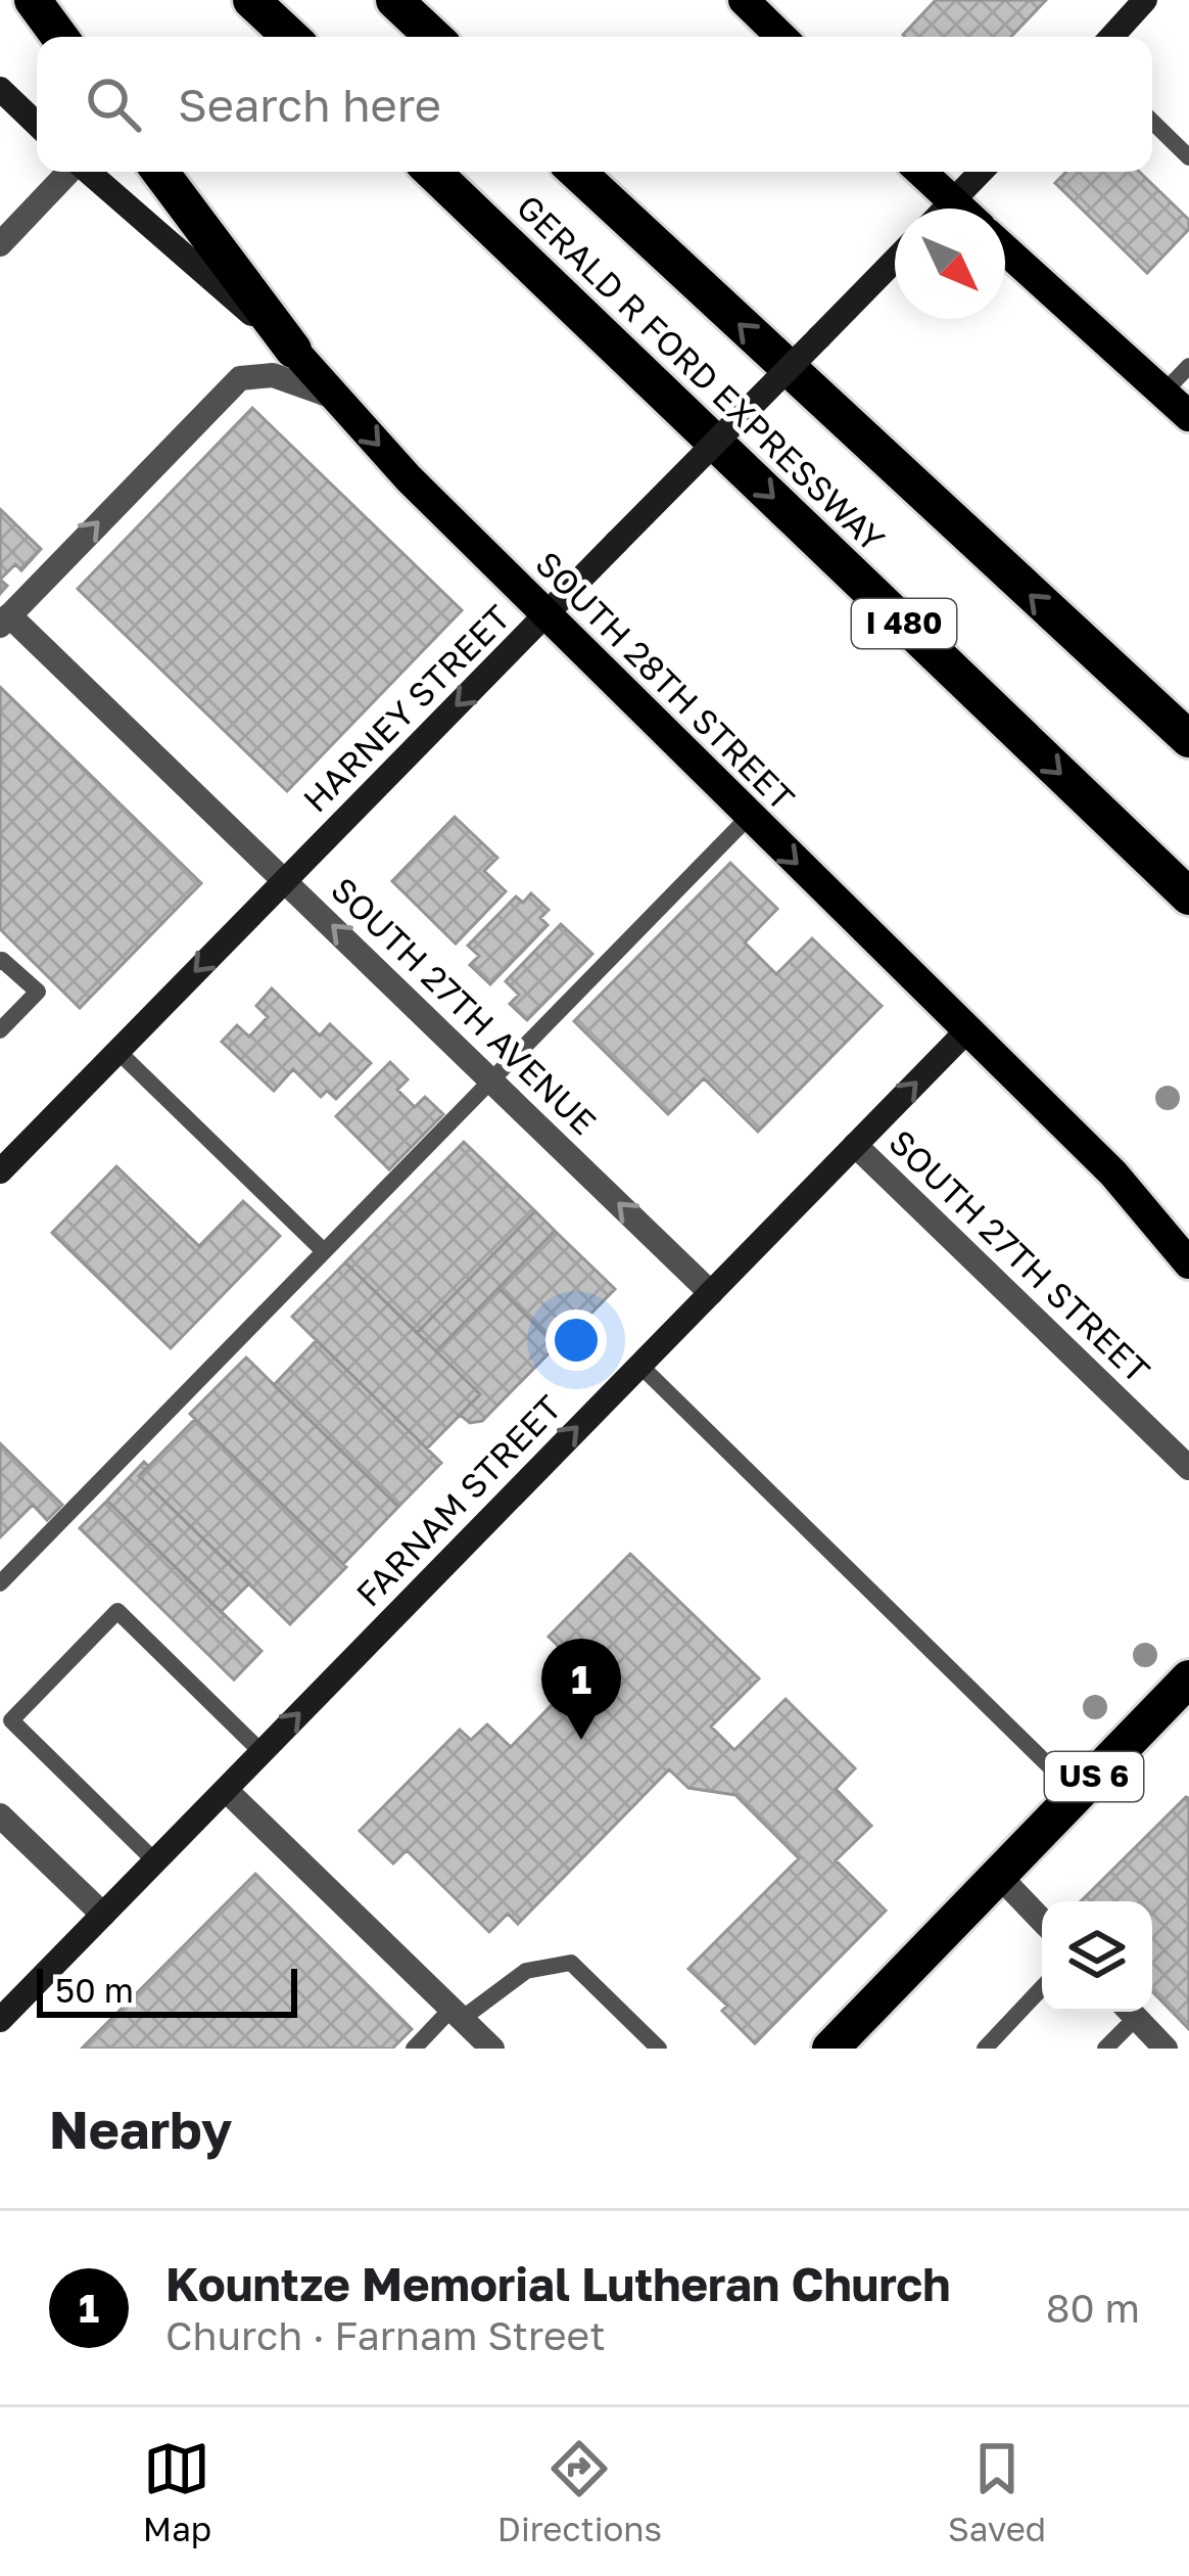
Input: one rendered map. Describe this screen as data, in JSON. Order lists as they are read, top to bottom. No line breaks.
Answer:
{"streets":{"highway":["GERALD R FORD EXPRESSWAY","I 480","US 6"],"main road":["SOUTH 28TH STREET","HARNEY STREET","FARNAM STREET"],"street":["SOUTH 27TH AVENUE","SOUTH 27TH STREET"]},"crossings":[["SOUTH 28TH STREET","HARNEY STREET"],["SOUTH 28TH STREET","FARNAM STREET"],["HARNEY STREET","SOUTH 27TH AVENUE"],["SOUTH 27TH AVENUE","FARNAM STREET"],["SOUTH 27TH STREET","FARNAM STREET"]],"one_way":["SOUTH 28TH STREET","HARNEY STREET","SOUTH 27TH AVENUE","FARNAM STREET"],"scale_bar":"50 m","north":"bottom right","page":{"search":"Search here","pins":"1","scale":"50 m","heading":"Nearby","list":[{"mark":"1","name":"Kountze Memorial Lutheran Church","note":"Church · Farnam Street","value":"80 m"}],"nav":["Map","Directions","Saved"]}}
